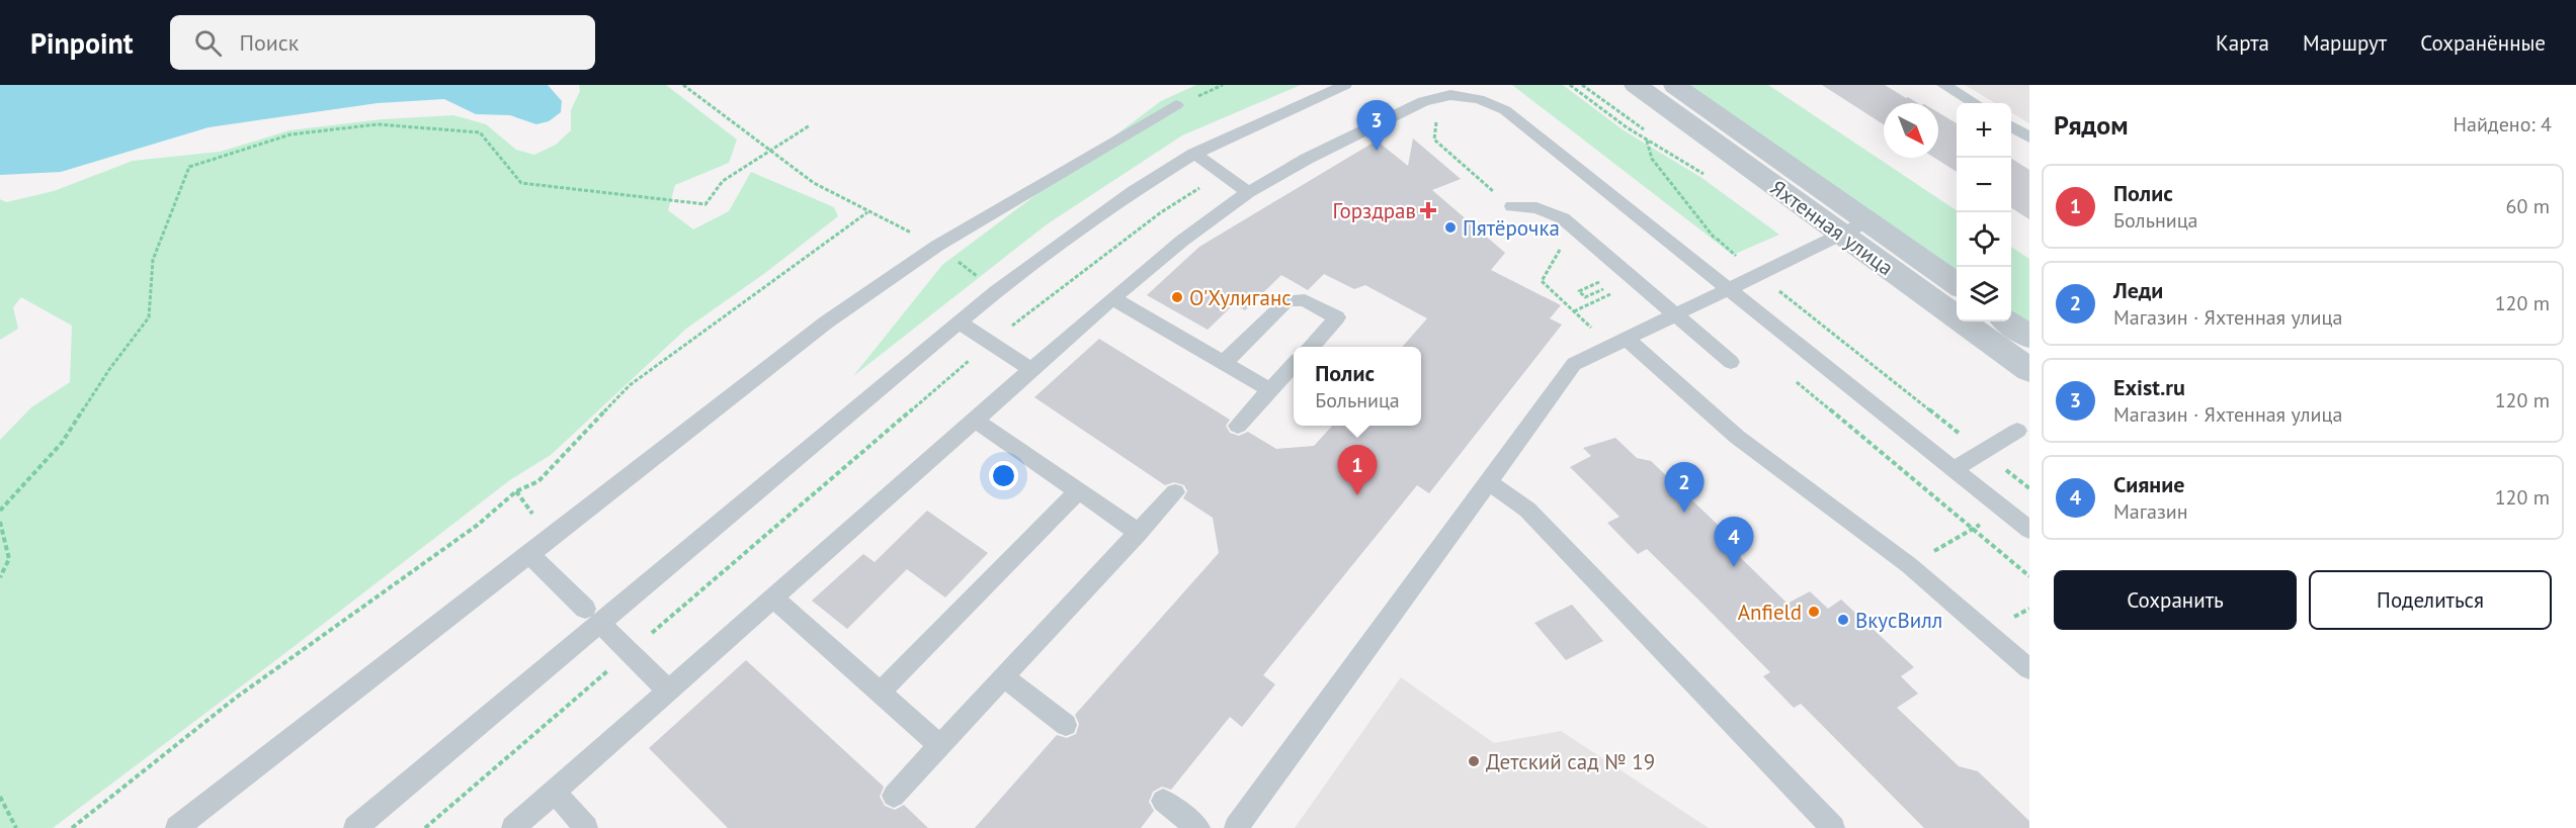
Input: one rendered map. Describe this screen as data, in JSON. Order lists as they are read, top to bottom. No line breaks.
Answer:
{"streets":{"street":["Яхтенная улица"]},"places":{"health":["Горздрав"],"other":["Пятёрочка","О'Хулиганс","Anfield","ВкусВилл","Детский сад № 19"]},"north":"bottom right","page":{"header":"Pinpoint","search":"Поиск","nav":["Карта","Маршрут","Сохранённые"],"heading":["Рядом","Найдено: 4"],"pins":["3","1","2","4"],"map_buttons":["+","−"],"list":[{"mark":"1","name":"Полис","note":"Больница","value":"60 m"},{"mark":"2","name":"Леди","note":"Магазин · Яхтенная улица","value":"120 m"},{"mark":"3","name":"Exist.ru","note":"Магазин · Яхтенная улица","value":"120 m"},{"mark":"4","name":"Сияние","note":"Магазин","value":"120 m"}],"popup":["Полис","Больница"],"buttons":["Сохранить","Поделиться"]}}
